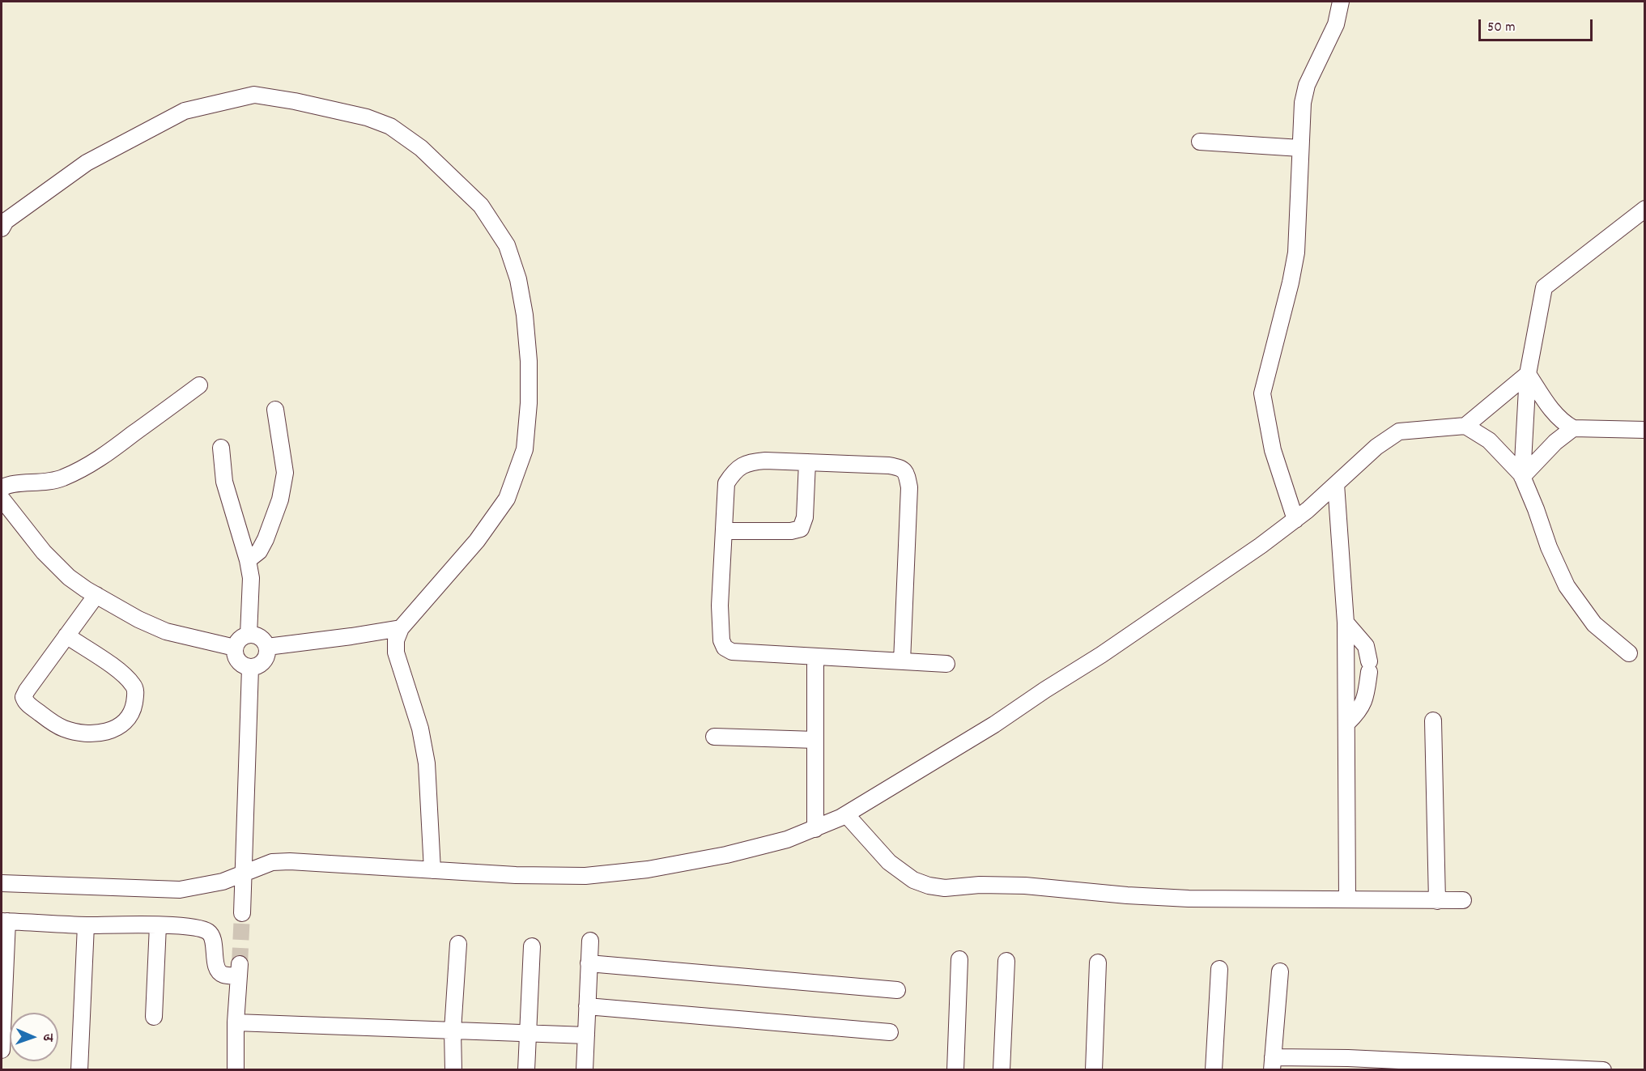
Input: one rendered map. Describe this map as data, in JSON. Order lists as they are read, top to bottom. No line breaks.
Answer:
{"scale_bar":"50 m","north":"right"}
